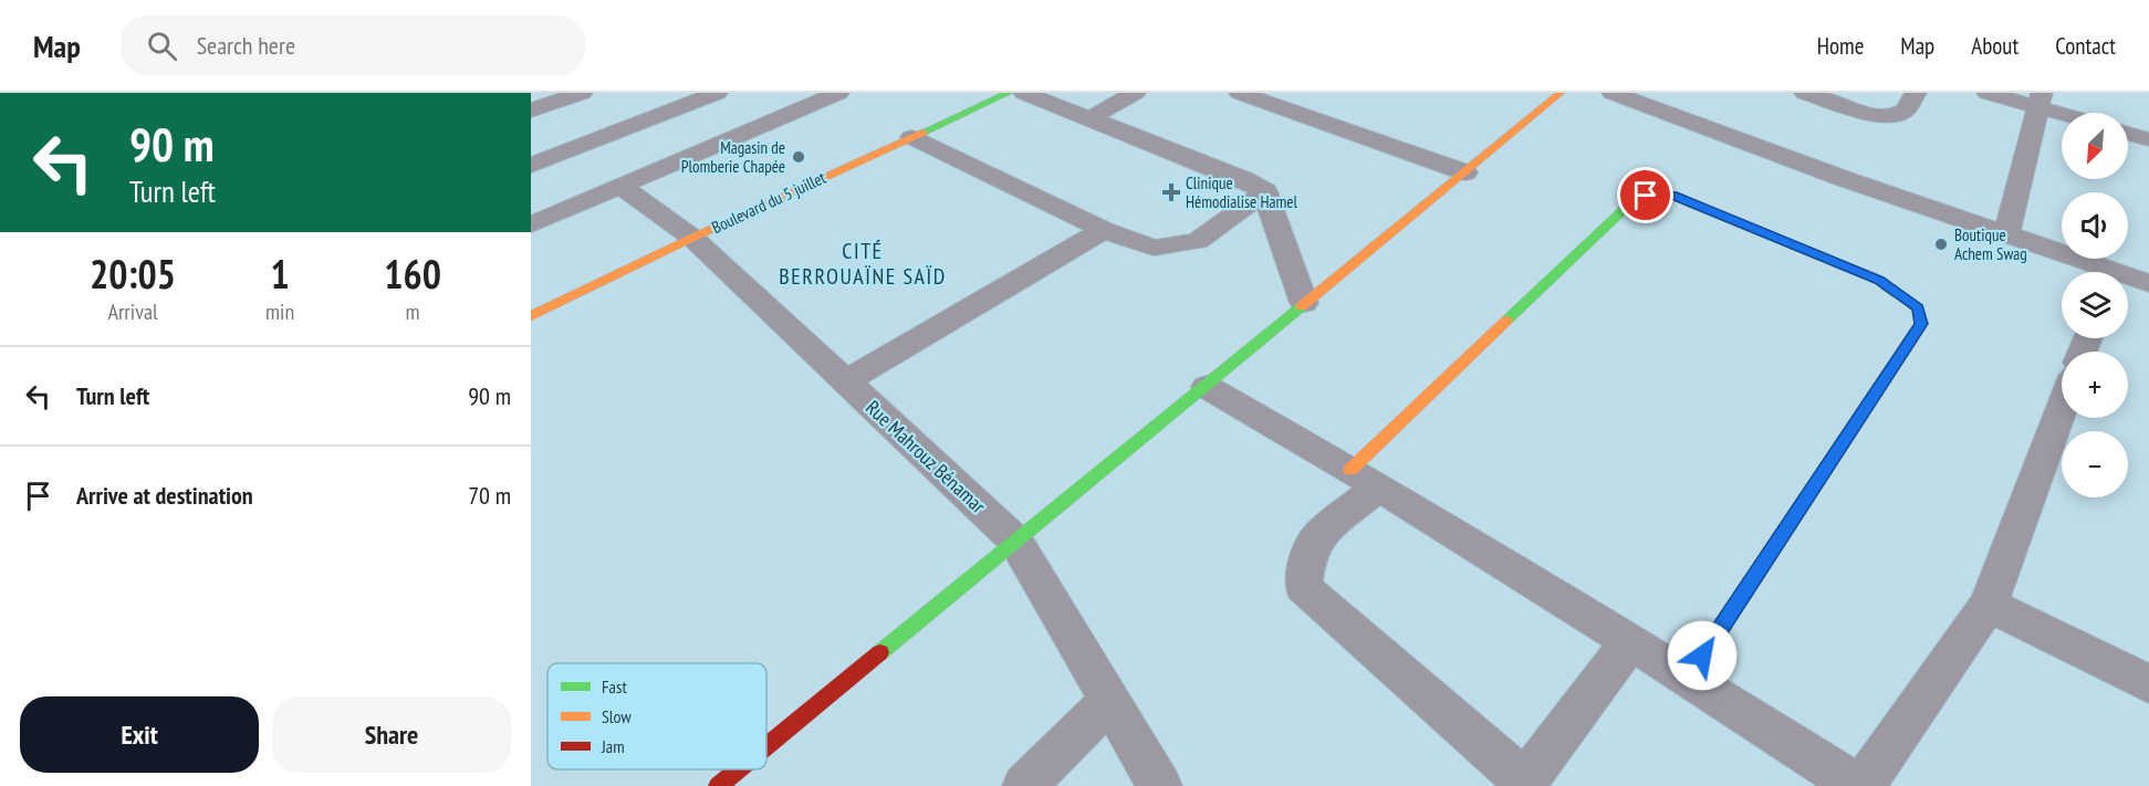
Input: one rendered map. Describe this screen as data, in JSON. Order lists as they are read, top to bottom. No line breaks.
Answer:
{"streets":{"street":["Boulevard du 5 juillet","Rue Mahrouz Bénamar"]},"crossings":[["Boulevard du 5 juillet","Rue Mahrouz Bénamar"]],"districts":["CITÉ BERROUAÏNE SAÏD"],"places":{"other":["Magasin de Plomberie Chapée","Boutique Achem Swag"],"health":["Clinique Hémodialise Hamel"]},"legend":["Fast","Slow","Jam"],"north":"bottom left","page":{"header":"Map","search":"Search here","nav":["Home","Map","About","Contact"],"turn":["90 m","Turn left"],"map_buttons":["+","−"],"eta":["20:05","Arrival","1","min","160","m"],"list":[{"name":"Turn left","value":"90 m"},{"name":"Arrive at destination","value":"70 m"}],"buttons":["Exit","Share"]}}
